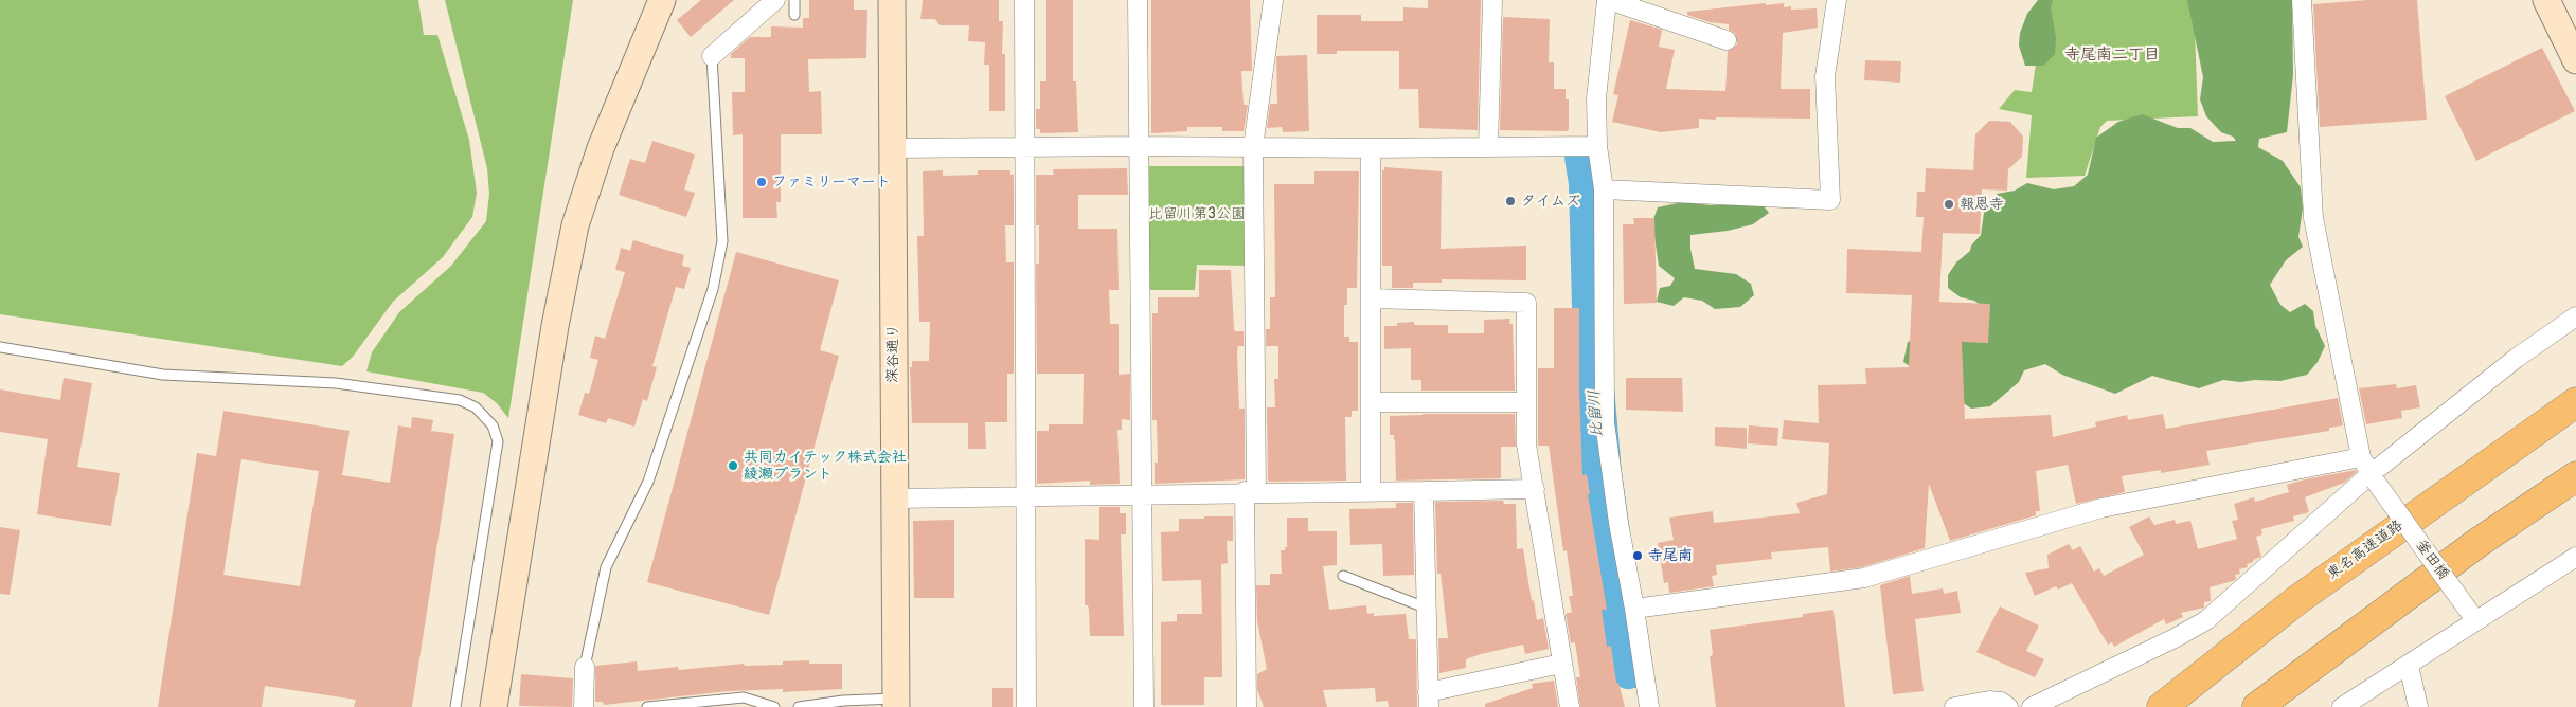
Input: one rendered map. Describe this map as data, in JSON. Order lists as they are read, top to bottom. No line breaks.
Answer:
{"streets":{"highway":["東名高速道路"],"street":["深谷通り","釜田橋"]},"districts":["寺尾南二丁目"],"water":["比留川"],"parks":["比留川第3公園"],"places":["ファミリーマート","タイムズ","報恩寺","共同カイテック株式会社 綾瀬プラント","寺尾南"]}
